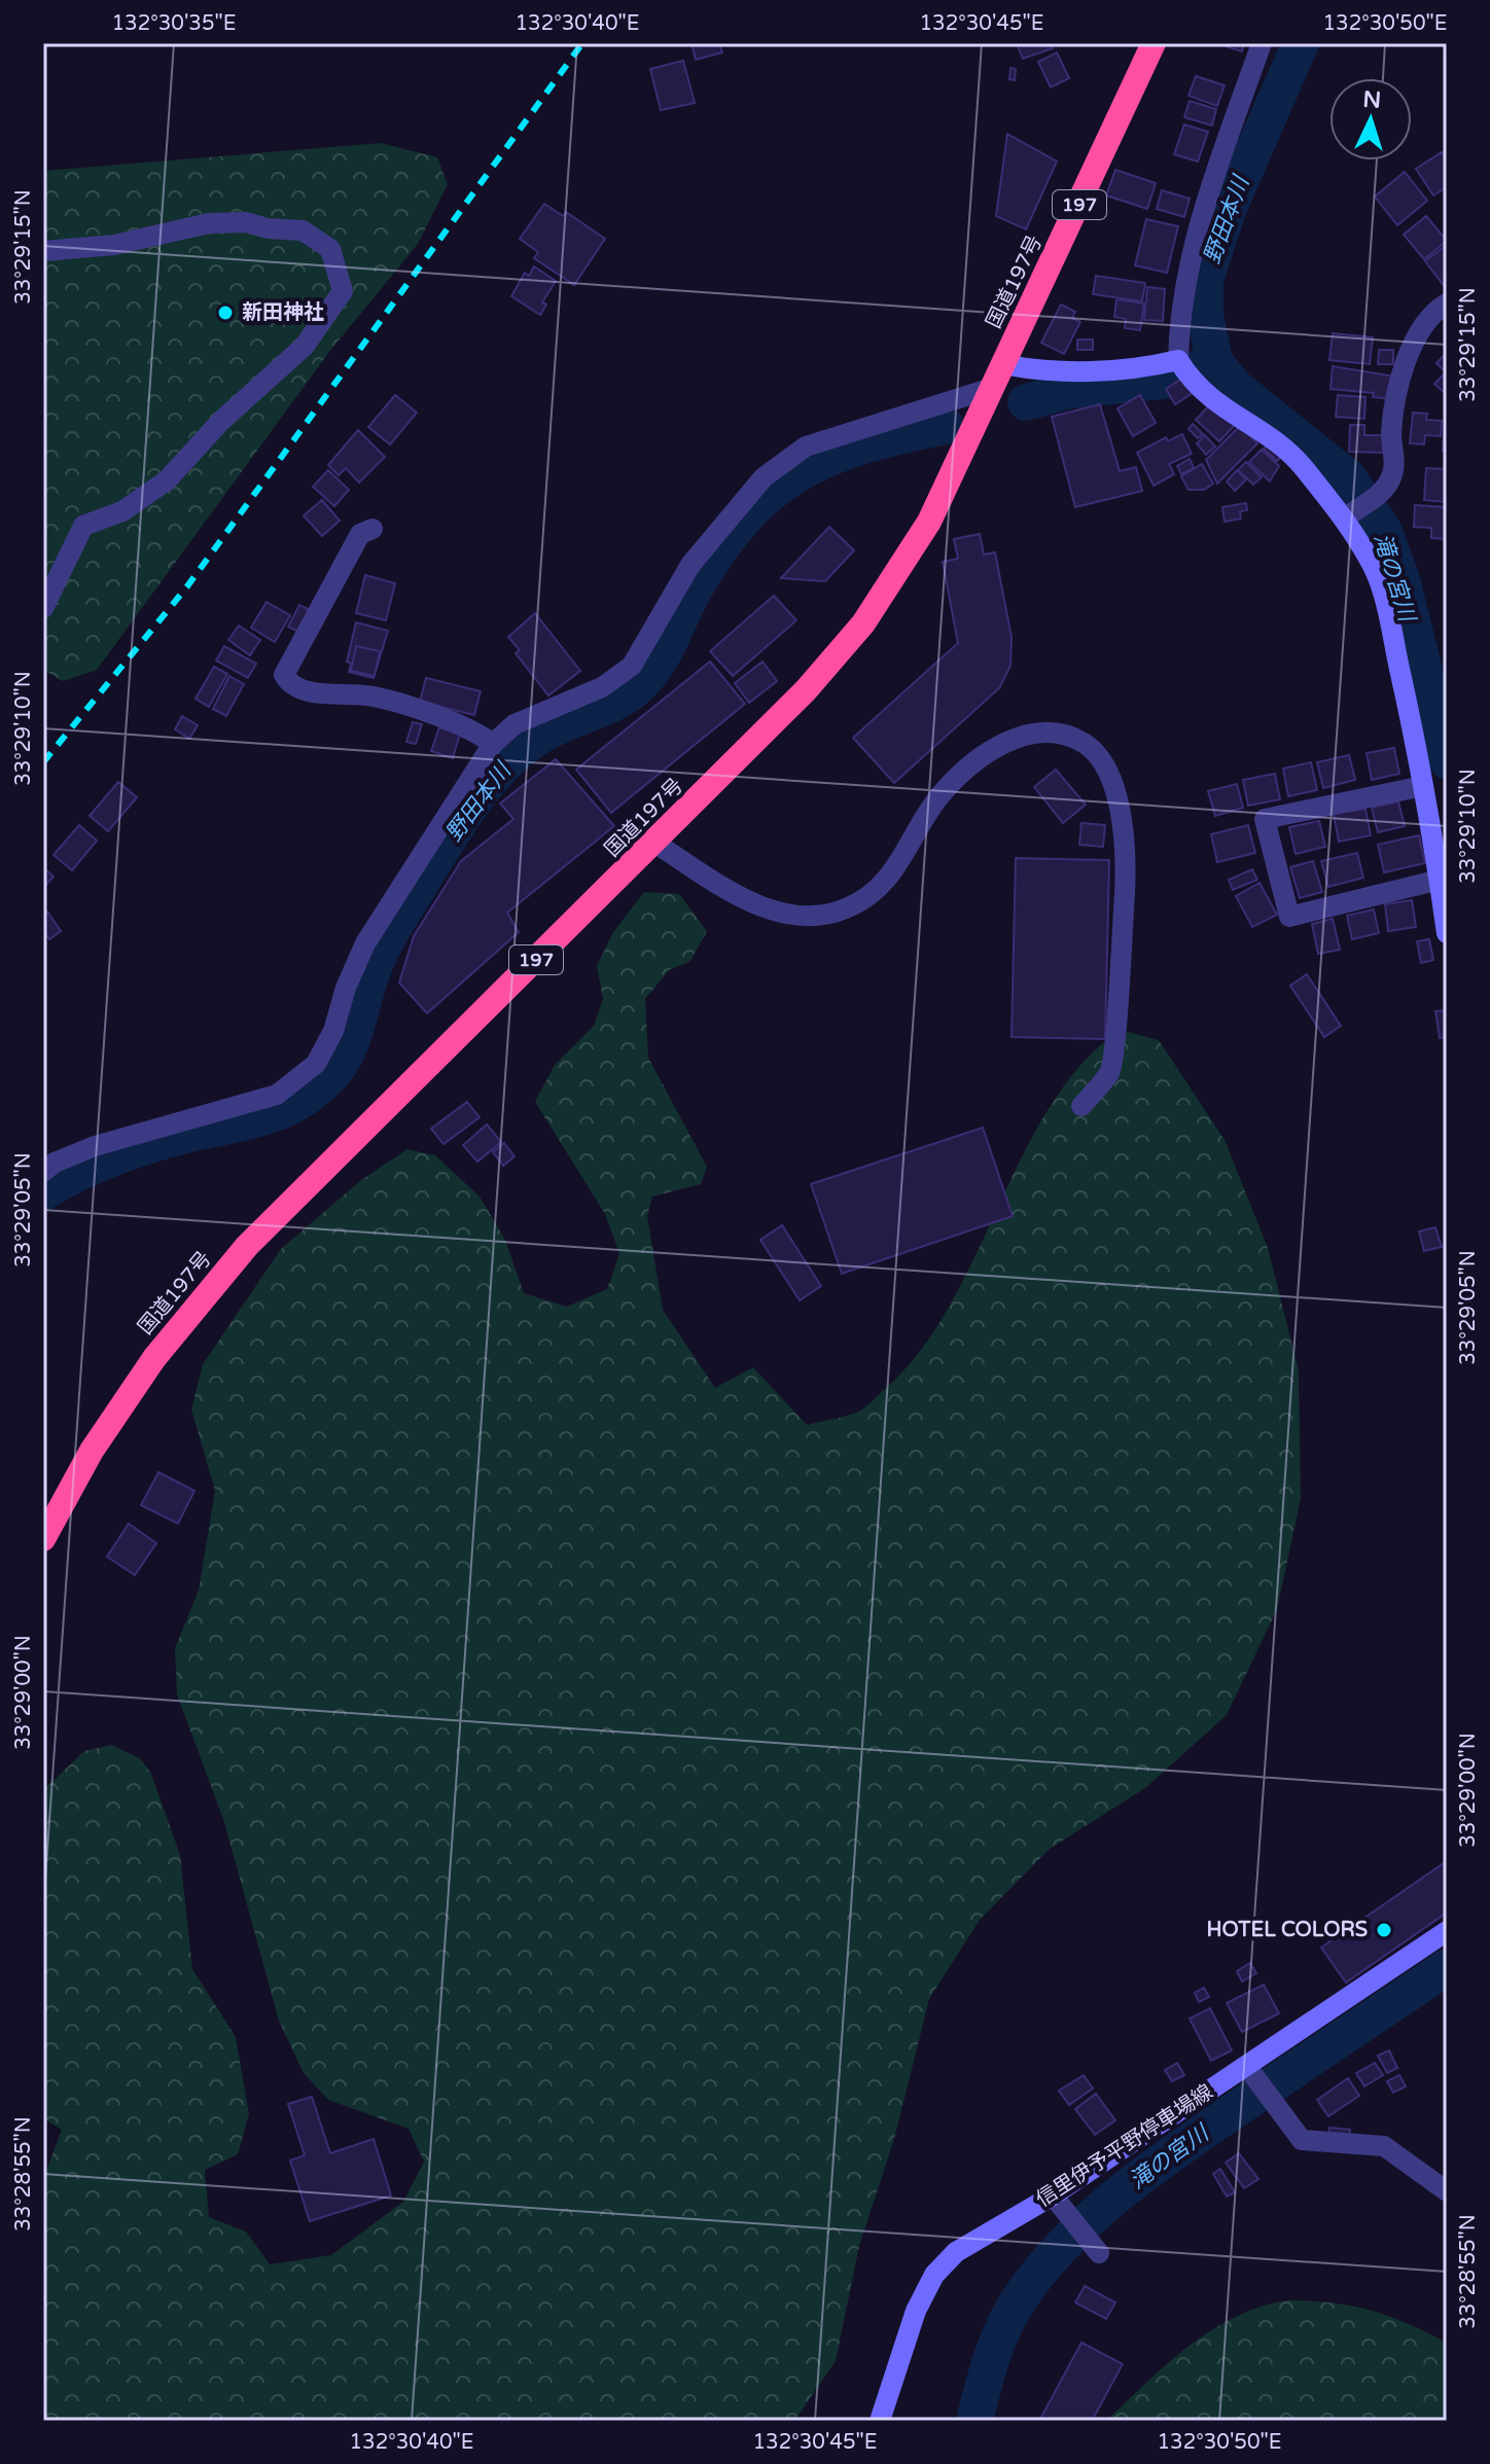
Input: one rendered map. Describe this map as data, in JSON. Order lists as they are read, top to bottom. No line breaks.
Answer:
{"streets":{"highway":["197","国道197号"],"main road":["信里伊予平野停車場線"]},"water":["野田本川","滝の宮川"],"places":["新田神社","HOTEL COLORS"],"north":"top","coordinates":["132°30'35\"E","132°30'40\"E","132°30'45\"E","132°30'50\"E","33°29'15\"N","33°29'10\"N","33°29'05\"N","33°29'00\"N","33°28'55\"N"]}
